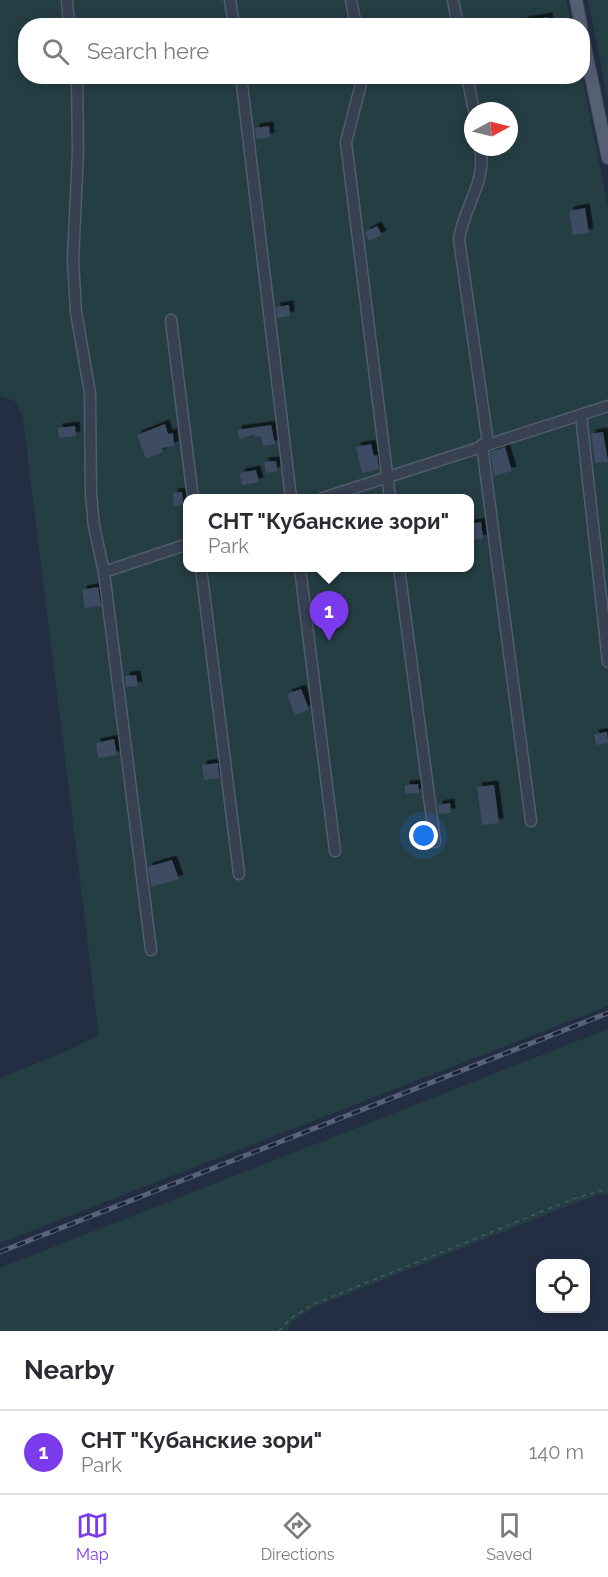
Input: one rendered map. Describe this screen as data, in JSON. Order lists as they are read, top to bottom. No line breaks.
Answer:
{"north":"right","page":{"search":"Search here","popup":["СНТ \"Кубанские зори\"","Park"],"pins":"1","heading":"Nearby","list":[{"mark":"1","name":"СНТ \"Кубанские зори\"","note":"Park","value":"140 m"}],"nav":["Map","Directions","Saved"]}}
